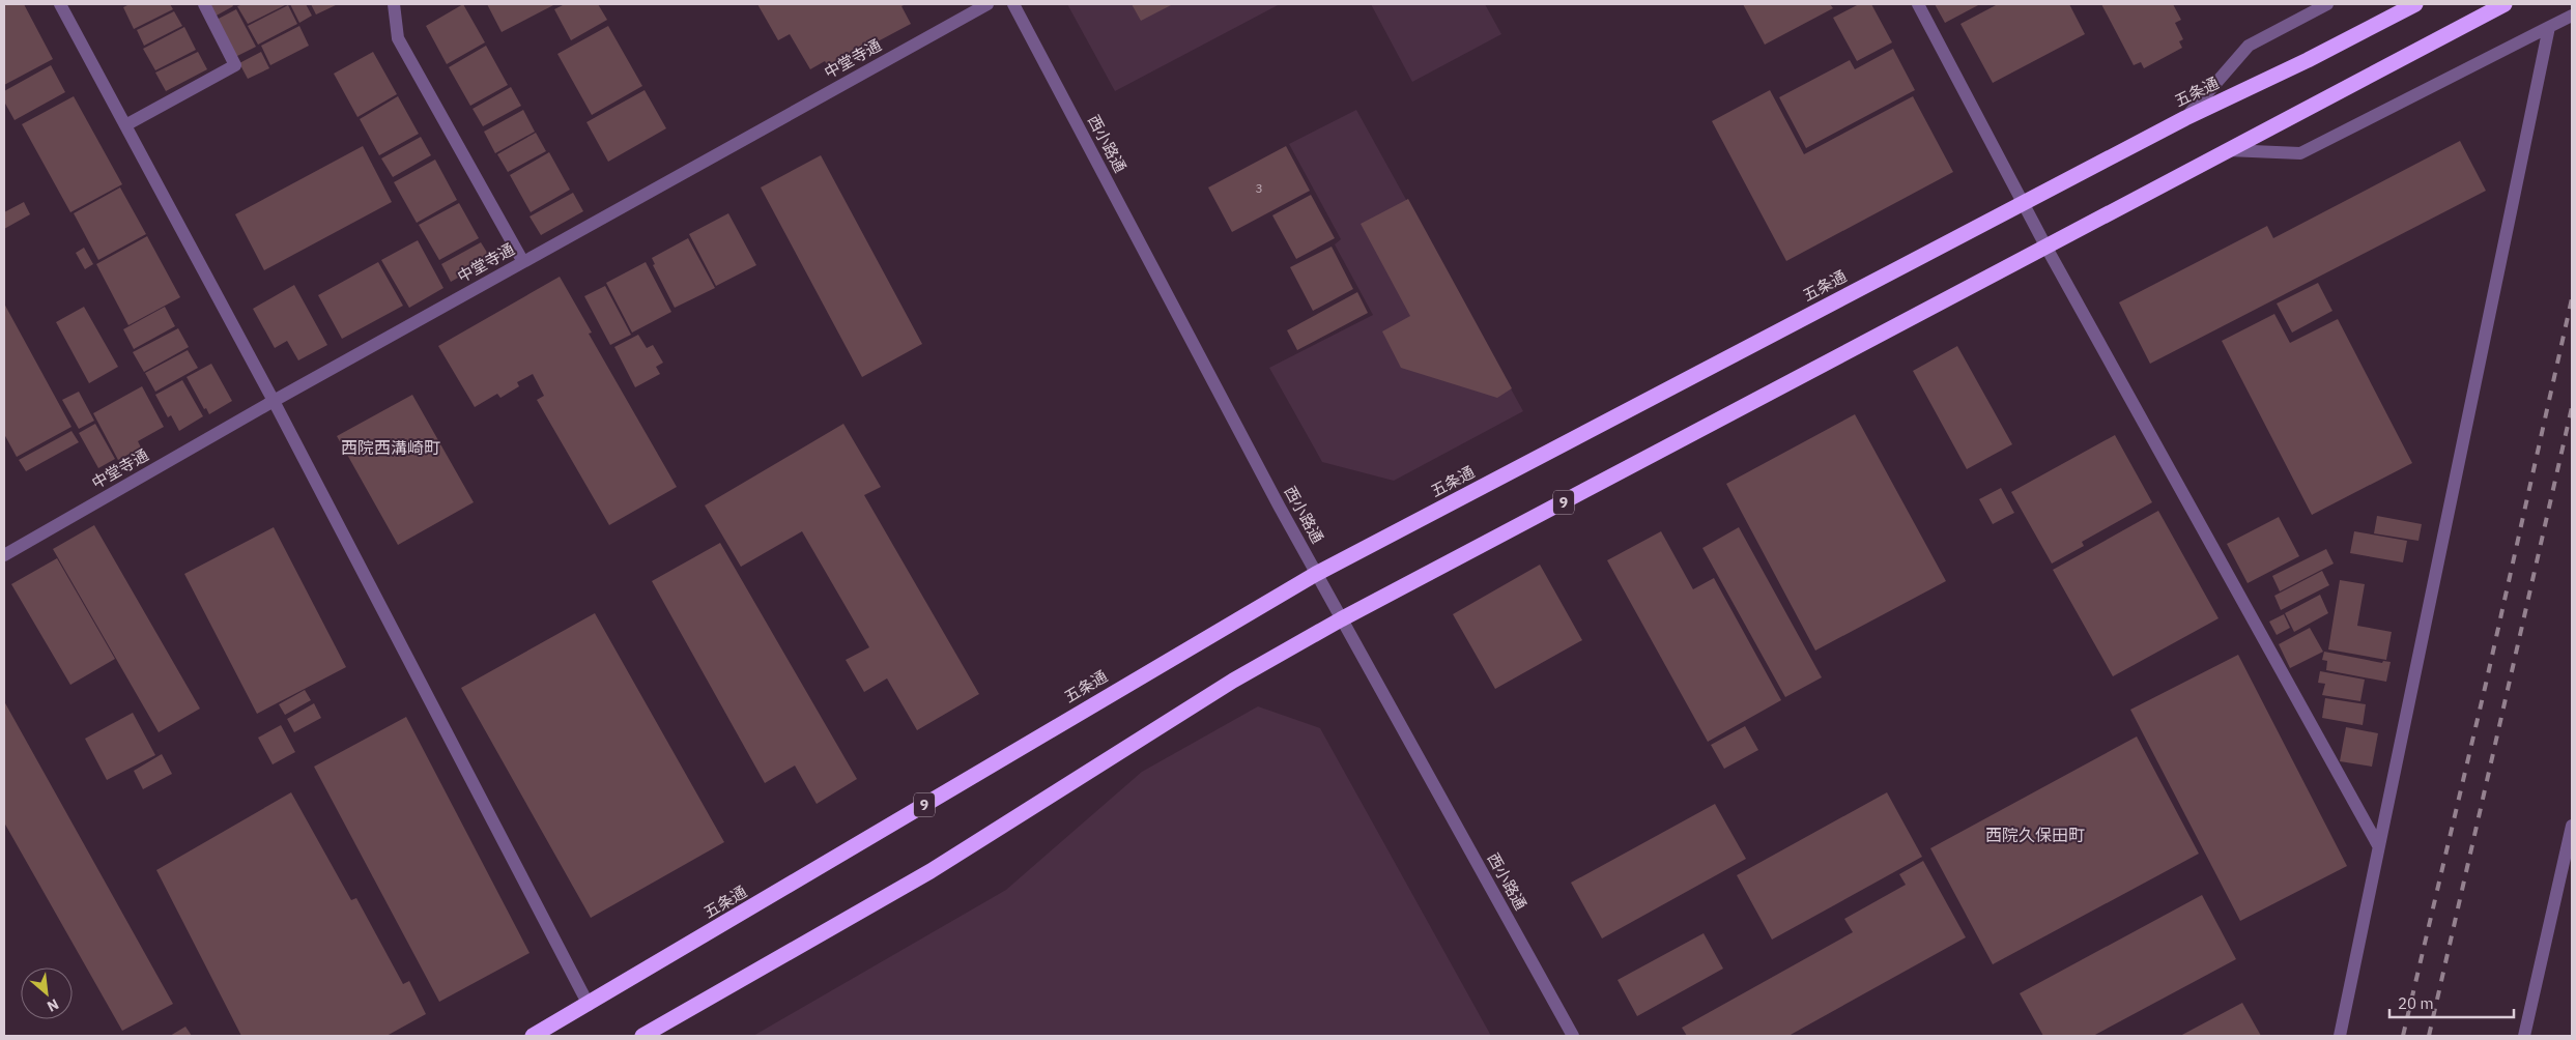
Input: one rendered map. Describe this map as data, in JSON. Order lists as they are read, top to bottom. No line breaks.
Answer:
{"streets":{"highway":["五条通","9"],"street":["中堂寺通","西小路通"]},"crossings":[["五条通","西小路通"],["西小路通","9"]],"districts":["西院西溝崎町","西院久保田町"],"house_numbers":["3"],"scale_bar":"20 m","north":"bottom right"}
